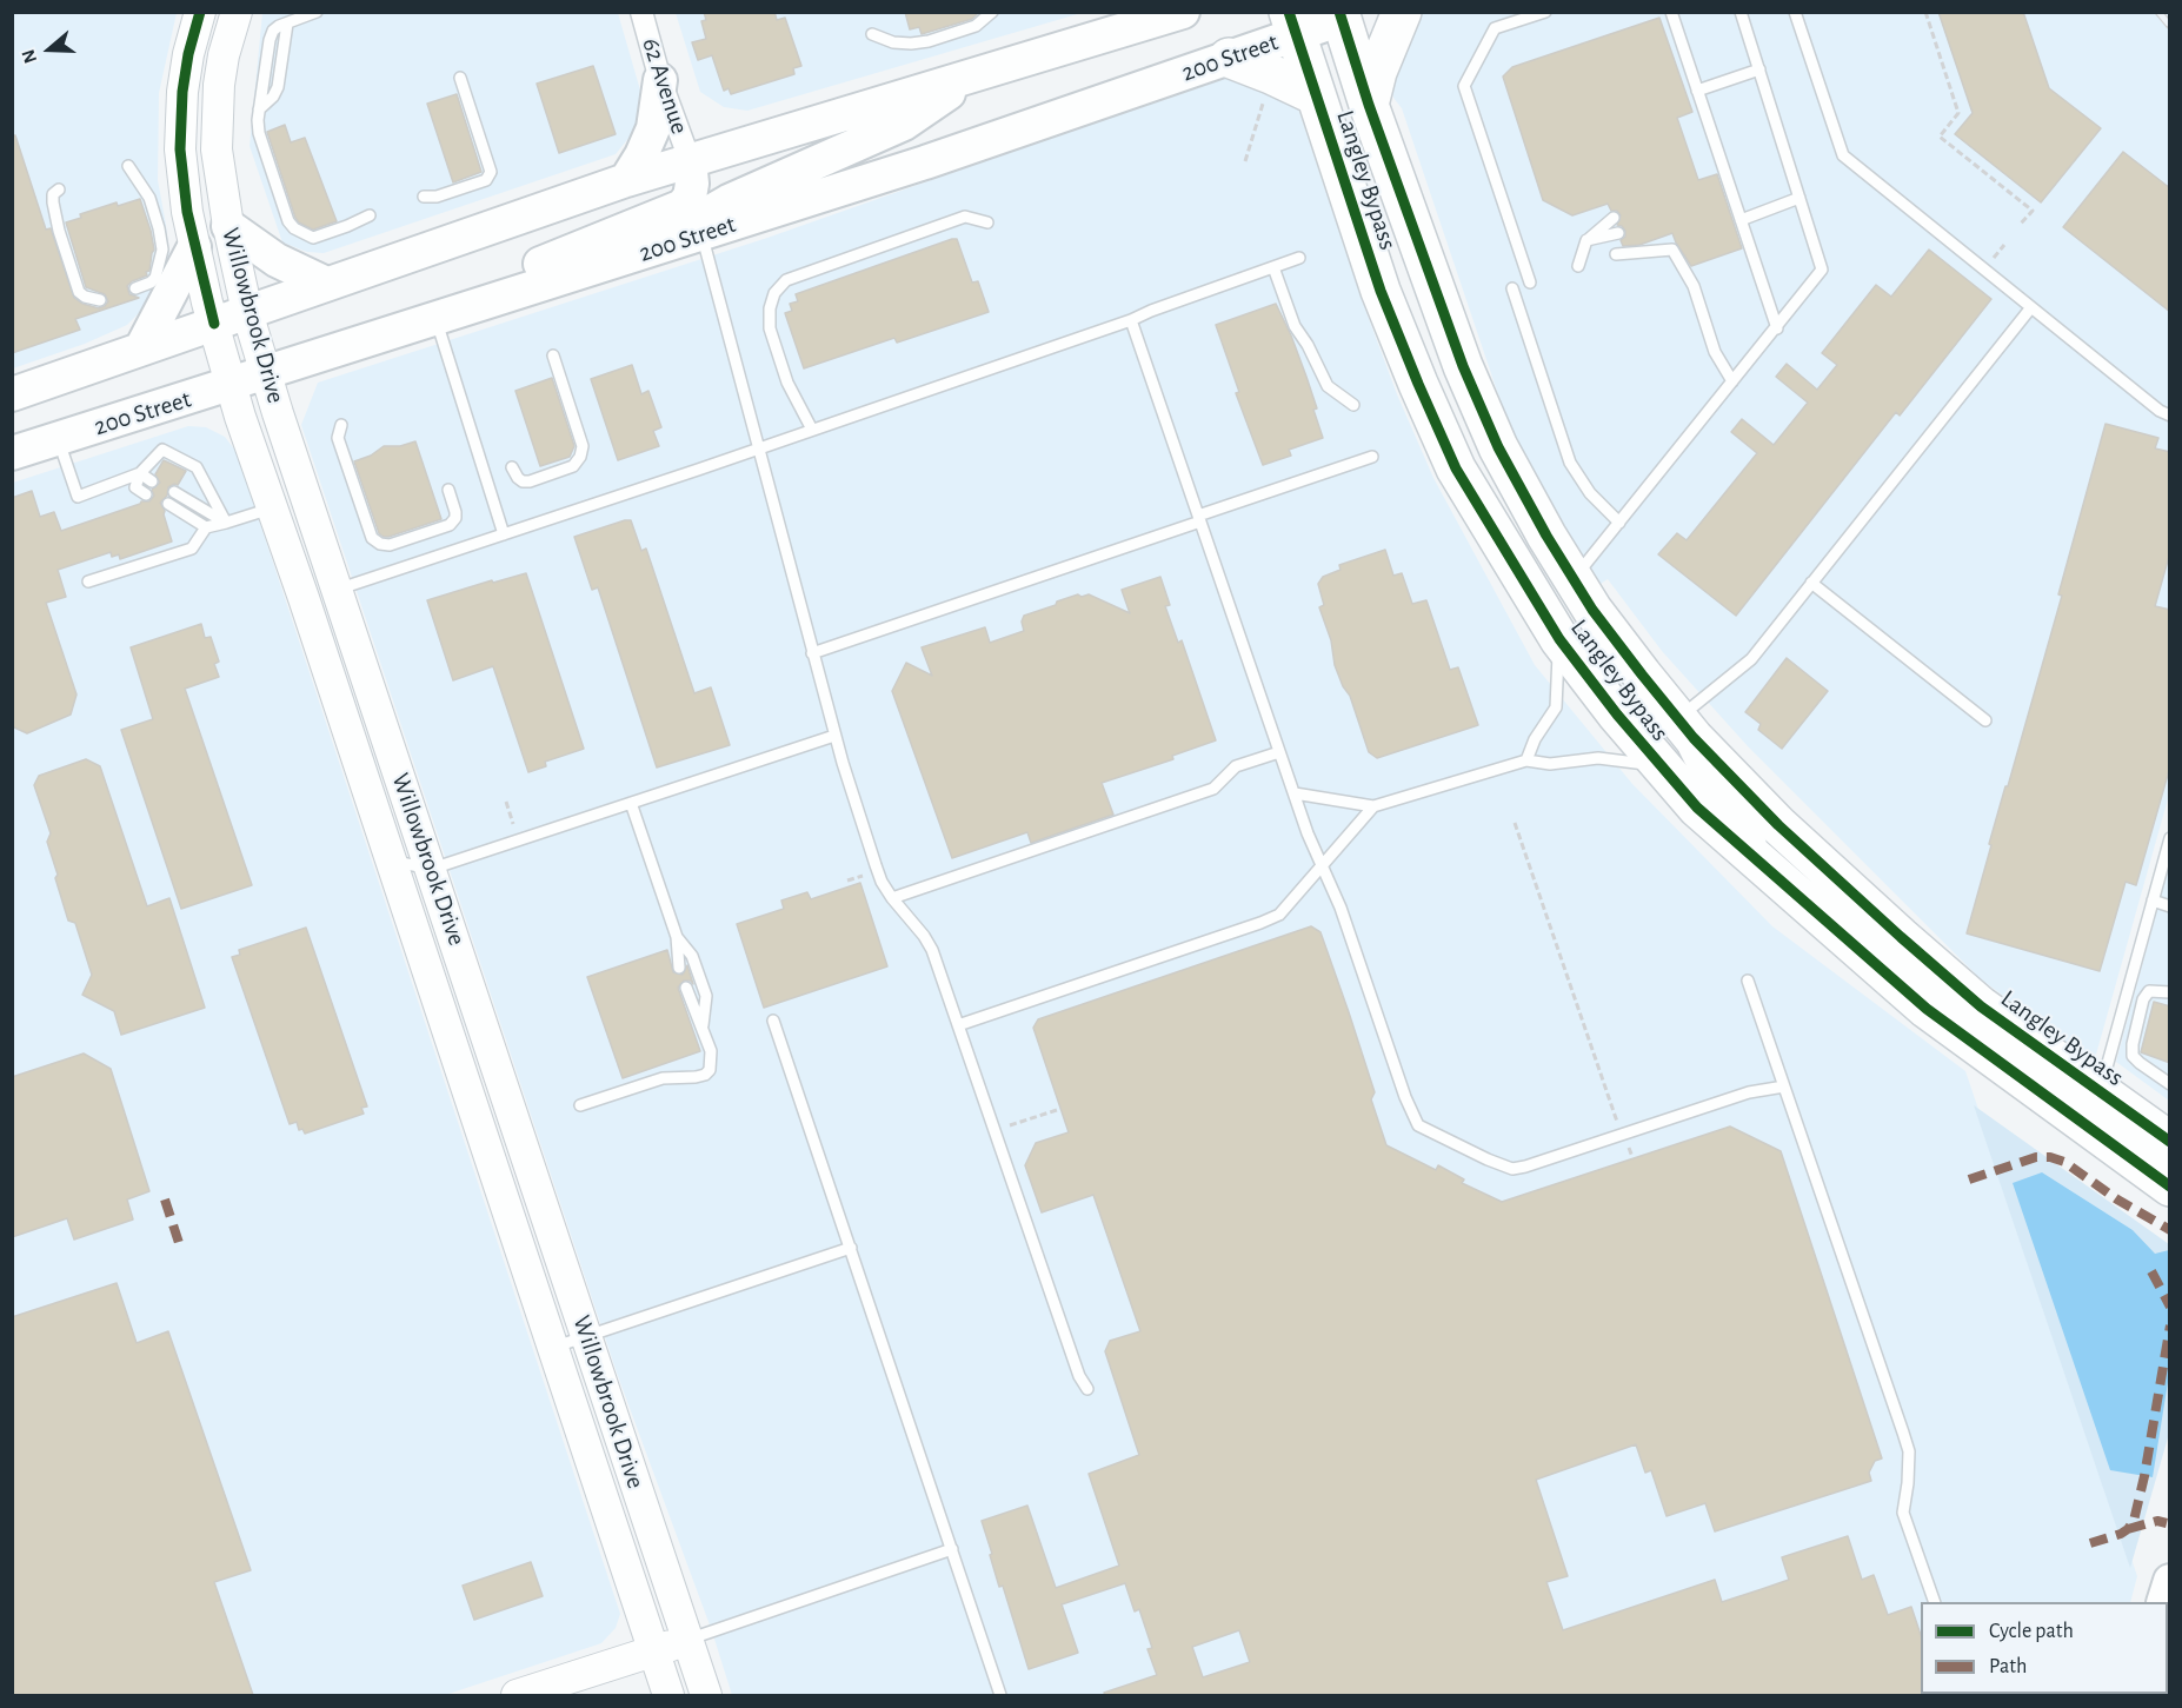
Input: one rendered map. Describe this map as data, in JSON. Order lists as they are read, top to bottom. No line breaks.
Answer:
{"streets":{"highway":["Langley Bypass"],"main road":["200 Street","Willowbrook Drive"],"street":["62 Avenue"]},"crossings":[["200 Street","Langley Bypass"],["200 Street","Willowbrook Drive"]],"legend":["Cycle path","Path"],"north":"left"}
